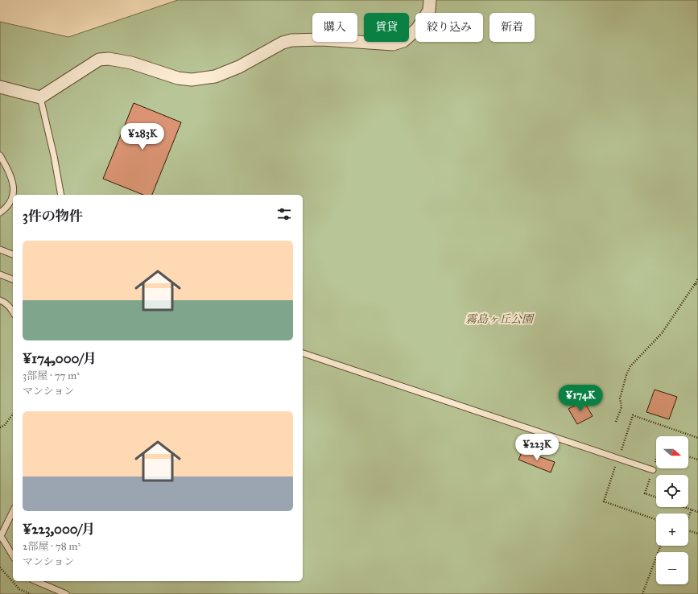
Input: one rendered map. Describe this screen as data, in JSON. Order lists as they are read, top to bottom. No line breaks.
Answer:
{"parks":["霧島ヶ丘公園"],"north":"right","page":{"chip":["購入","賃貸","絞り込み","新着"],"price":["¥283K","¥174K","¥223K"],"heading":"3件の物件","list":[{"name":"¥174,000/月","note":"3部屋 · 77 m² · マンション"},{"name":"¥223,000/月","note":"2部屋 · 78 m² · マンション"}],"map_buttons":["+","−"]}}
